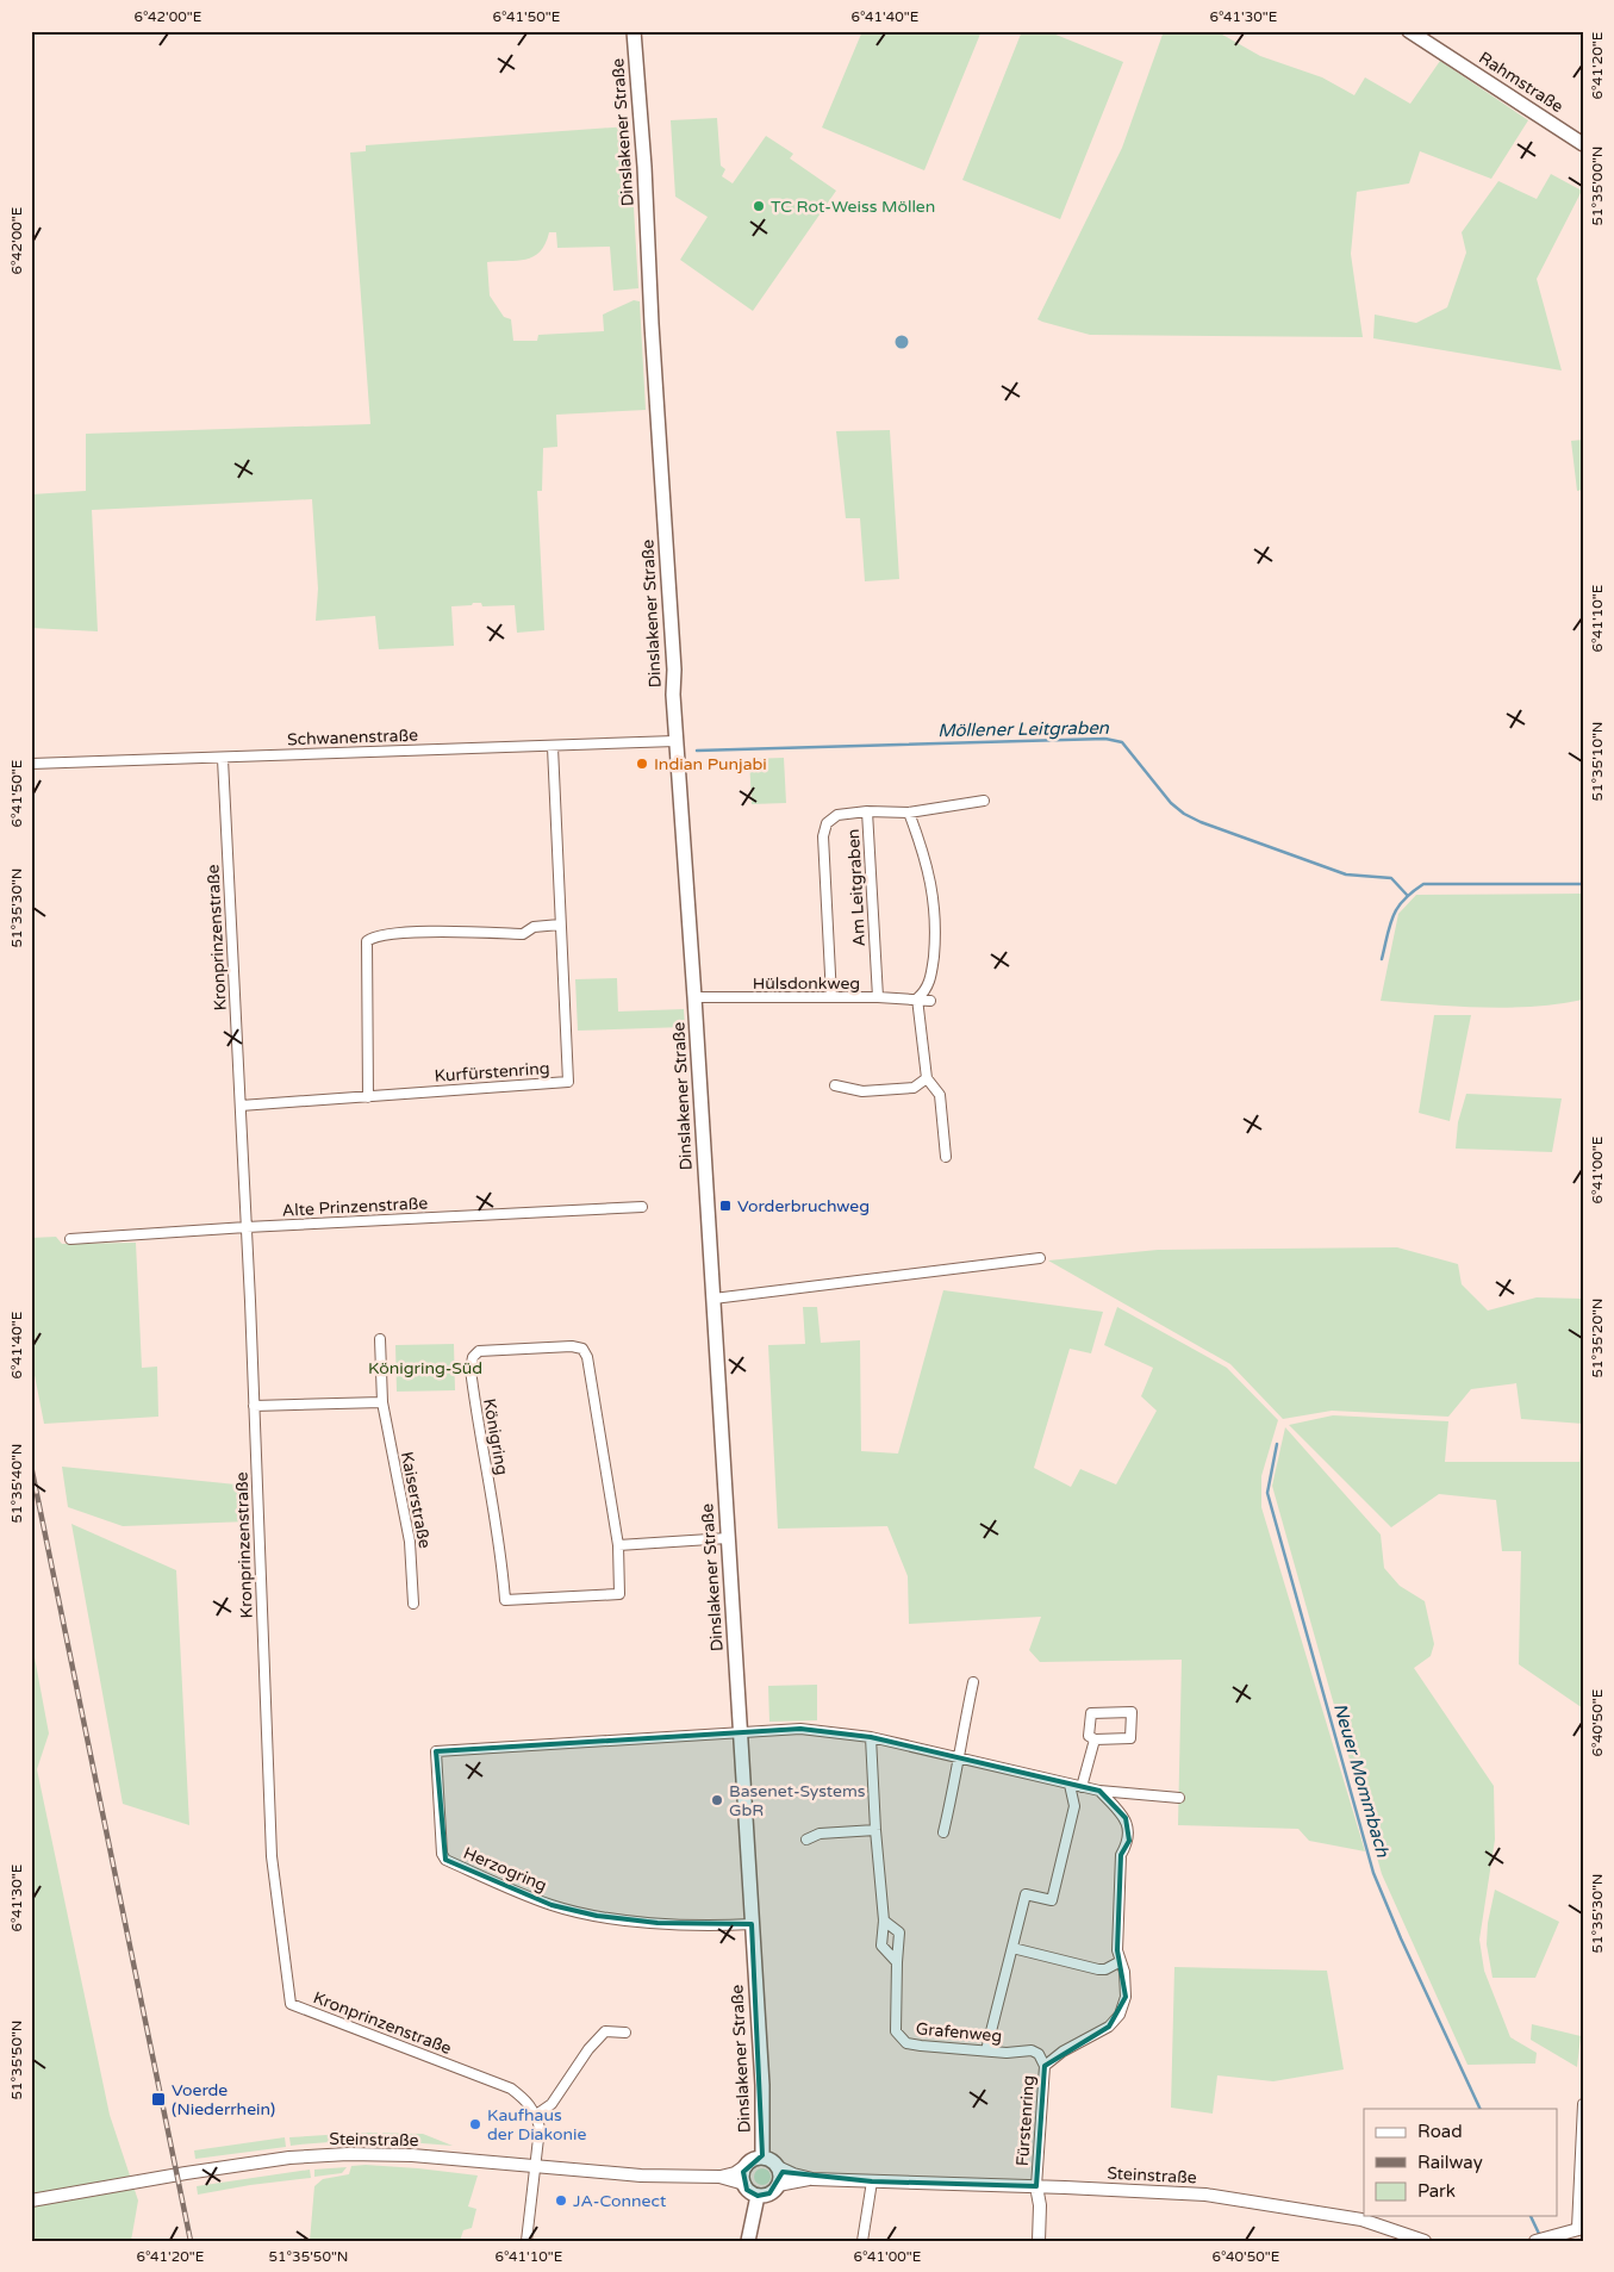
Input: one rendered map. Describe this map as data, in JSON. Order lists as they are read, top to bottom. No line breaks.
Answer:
{"streets":{"main road":["Rahmstraße","Dinslakener Straße"],"street":["Schwanenstraße","Am Leitgraben","Kronprinzenstraße","Hülsdonkweg","Kurfürstenring","Alte Prinzenstraße","Königring","Kaiserstraße","Herzogring","Grafenweg","Fürstenring","Steinstraße"]},"crossings":[["Dinslakener Straße","Schwanenstraße"],["Dinslakener Straße","Hülsdonkweg"],["Dinslakener Straße","Herzogring"],["Dinslakener Straße","Steinstraße"],["Schwanenstraße","Kronprinzenstraße"],["Schwanenstraße","Kurfürstenring"],["Am Leitgraben","Hülsdonkweg"],["Kronprinzenstraße","Kurfürstenring"],["Kronprinzenstraße","Alte Prinzenstraße"],["Grafenweg","Fürstenring"],["Fürstenring","Steinstraße"]],"water":["Möllener Leitgraben","Neuer Mommbach"],"parks":["Königring-Süd"],"places":{"other":["TC Rot-Weiss Möllen","Indian Punjabi","Basenet-Systems GbR","Kaufhaus der Diakonie","JA-Connect"],"transit":["Vorderbruchweg","Voerde (Niederrhein)"]},"legend":["Road","Railway","Park"],"coordinates":["6°42'00\"E","6°41'50\"E","6°41'40\"E","6°41'30\"E","6°41'20\"E","51°35'00\"N","6°41'10\"E","51°35'10\"N","51°35'30\"N","6°41'00\"E","51°35'20\"N","51°35'40\"N","6°40'50\"E","51°35'50\"N"]}
